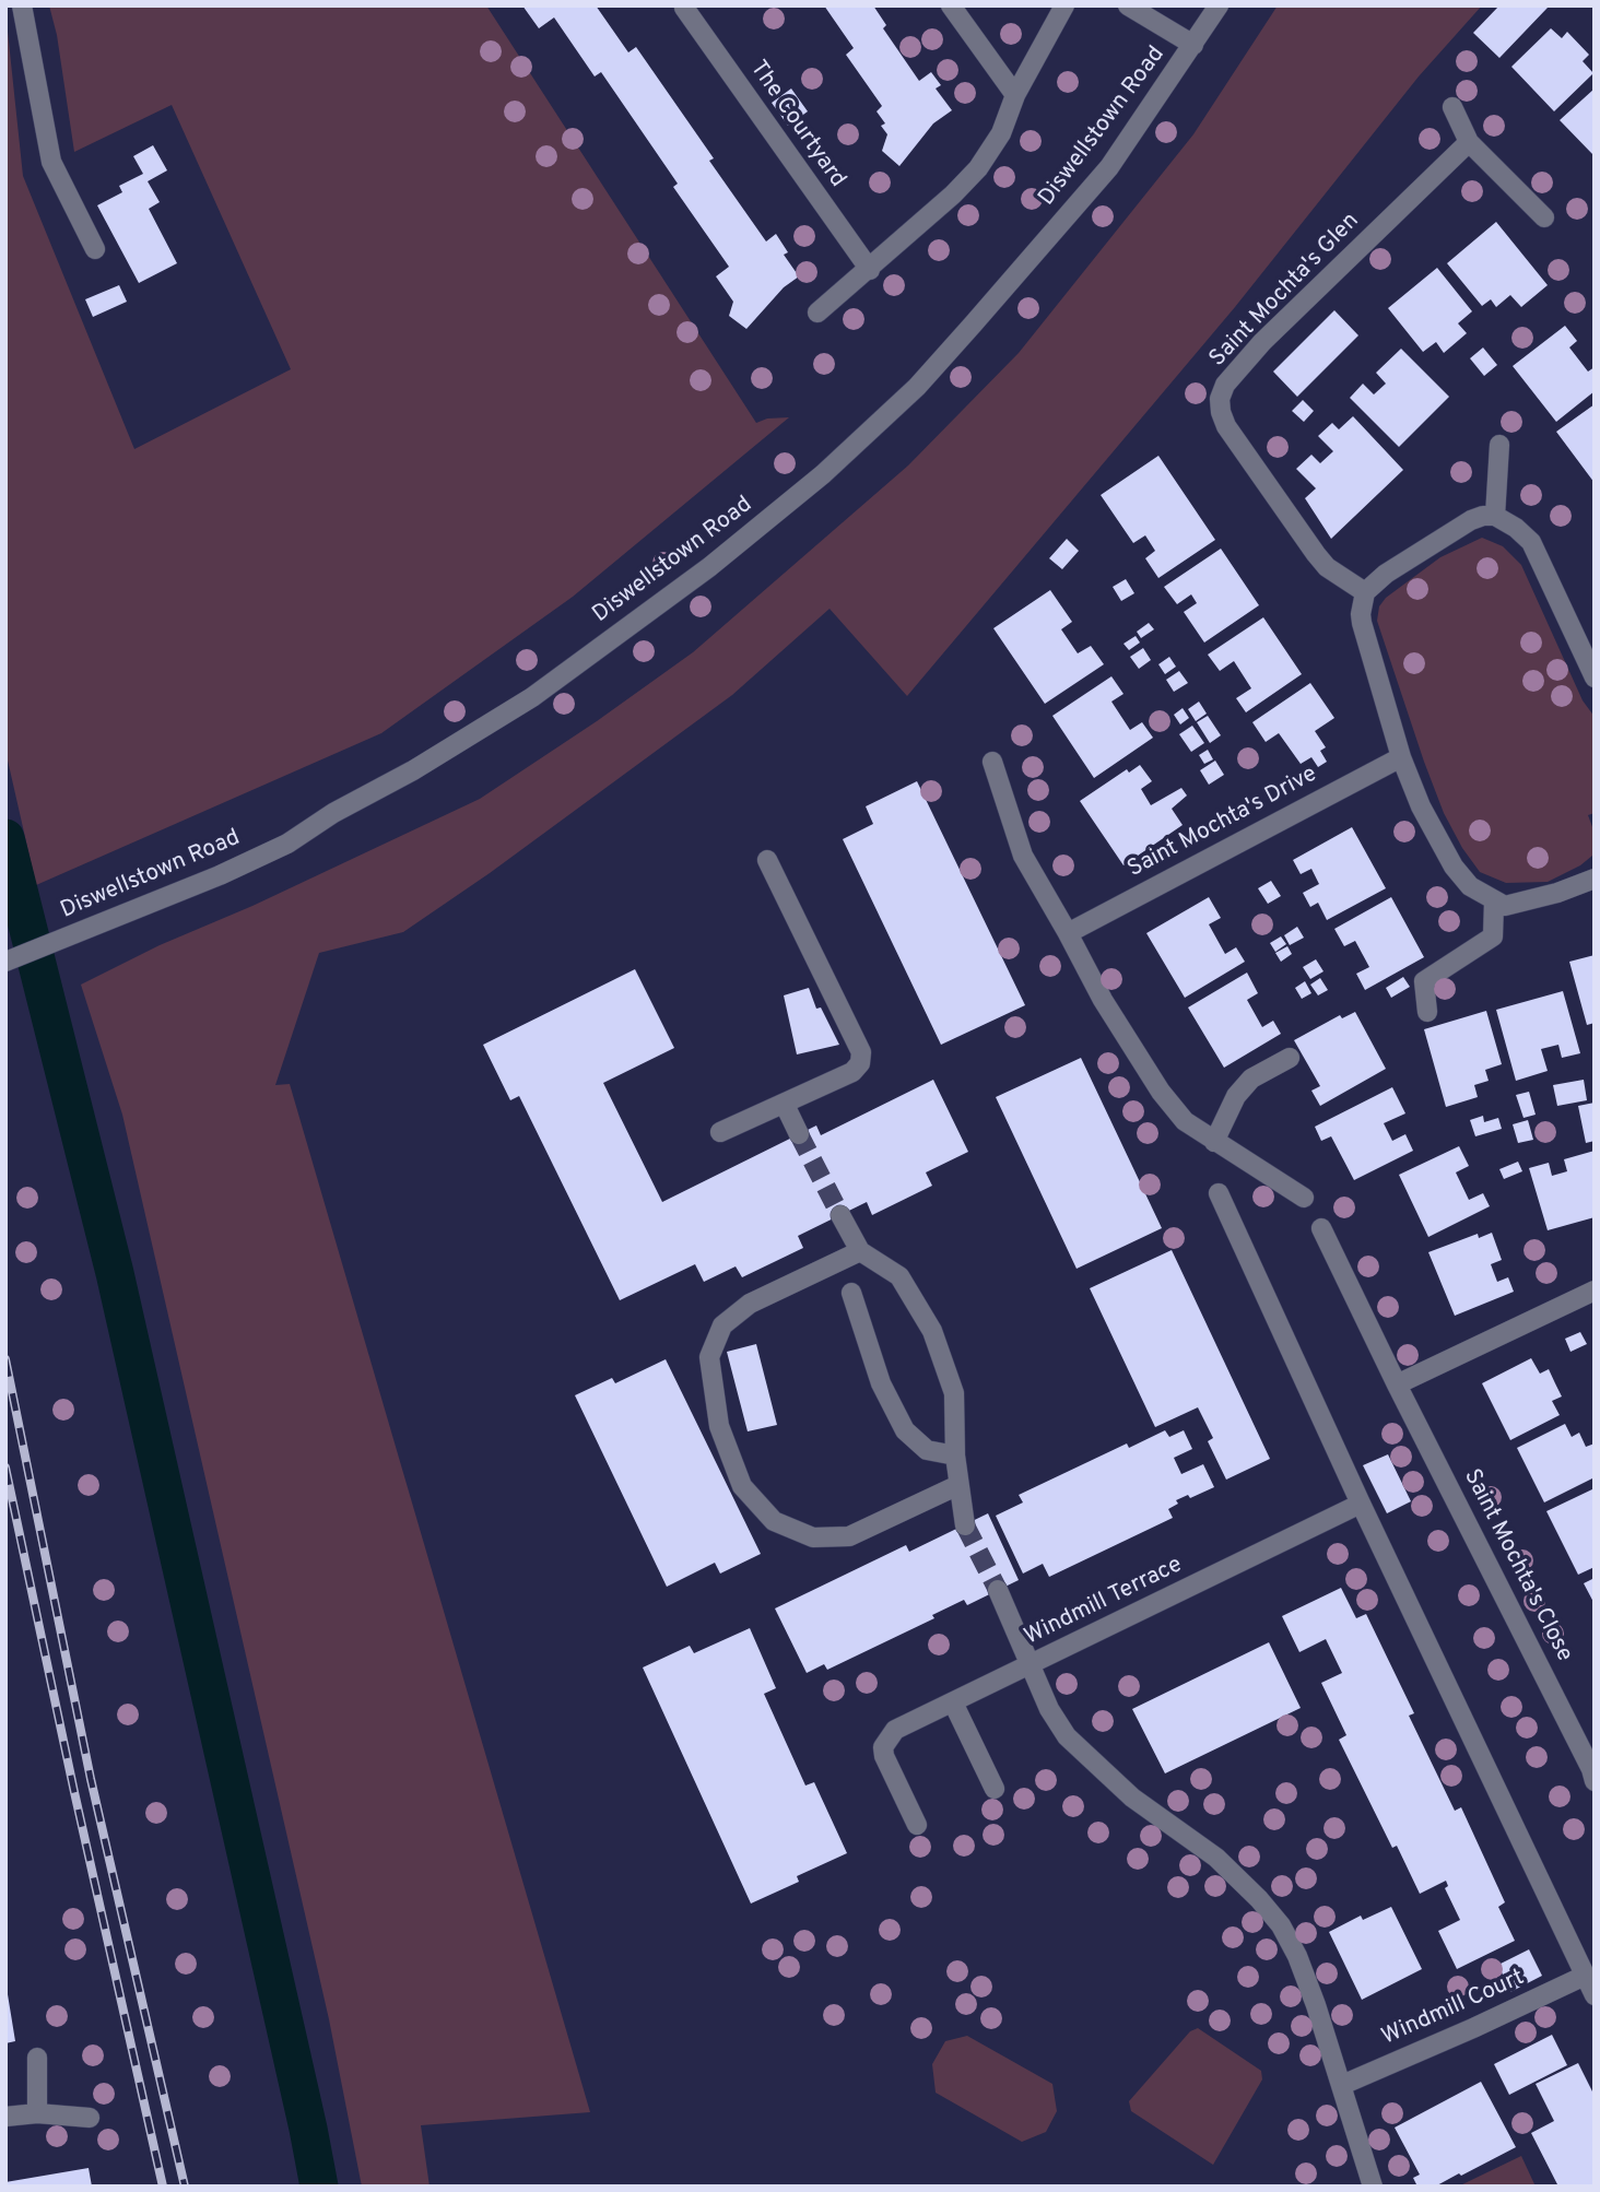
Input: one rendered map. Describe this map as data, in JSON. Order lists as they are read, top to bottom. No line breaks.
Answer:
{"streets":{"street":["The Courtyard","Diswellstown Road","Saint Mochta's Glen","Saint Mochta's Drive","Saint Mochta's Close","Windmill Terrace","Windmill Court"]}}
